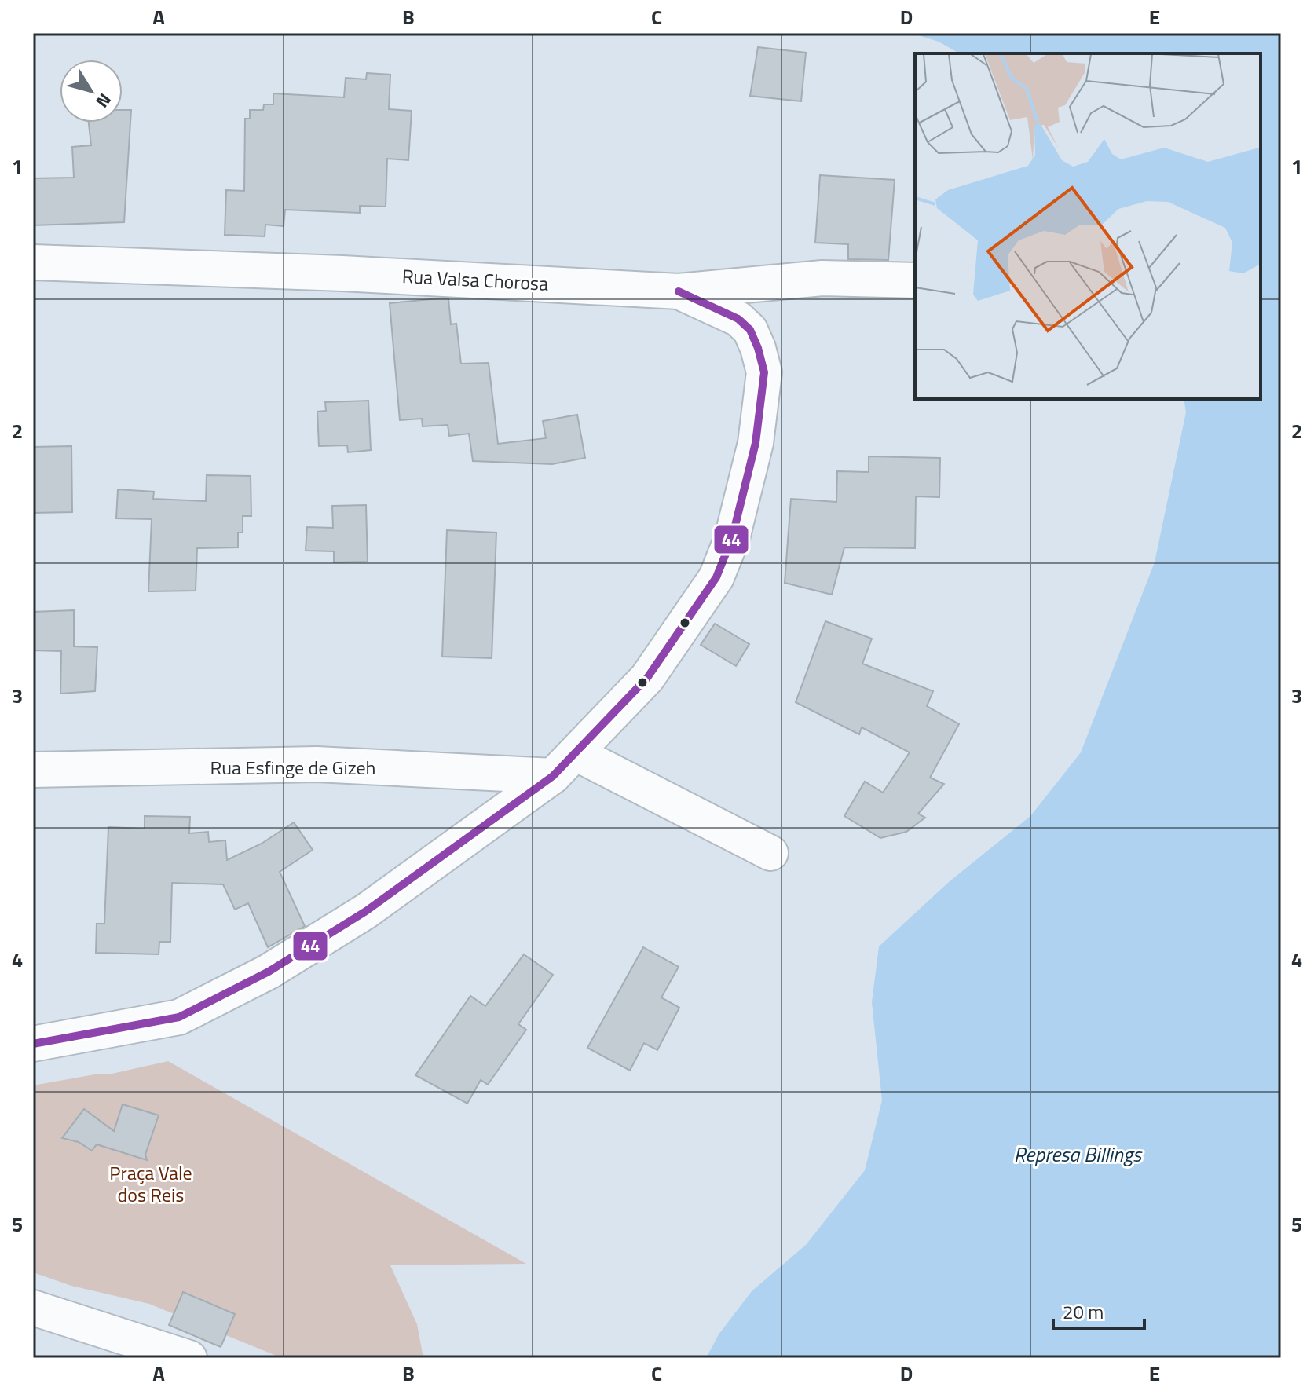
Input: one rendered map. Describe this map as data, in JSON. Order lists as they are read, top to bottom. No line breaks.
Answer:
{"streets":{"street":["Rua Valsa Chorosa","Rua Esfinge de Gizeh"]},"water":["Represa Billings"],"parks":["Praça Vale dos Reis"],"lines":["transit line 44"],"scale_bar":"20 m","north":"bottom right","grid":{"columns":["A","B","C","D","E"],"rows":["1","2","3","4","5"]}}
